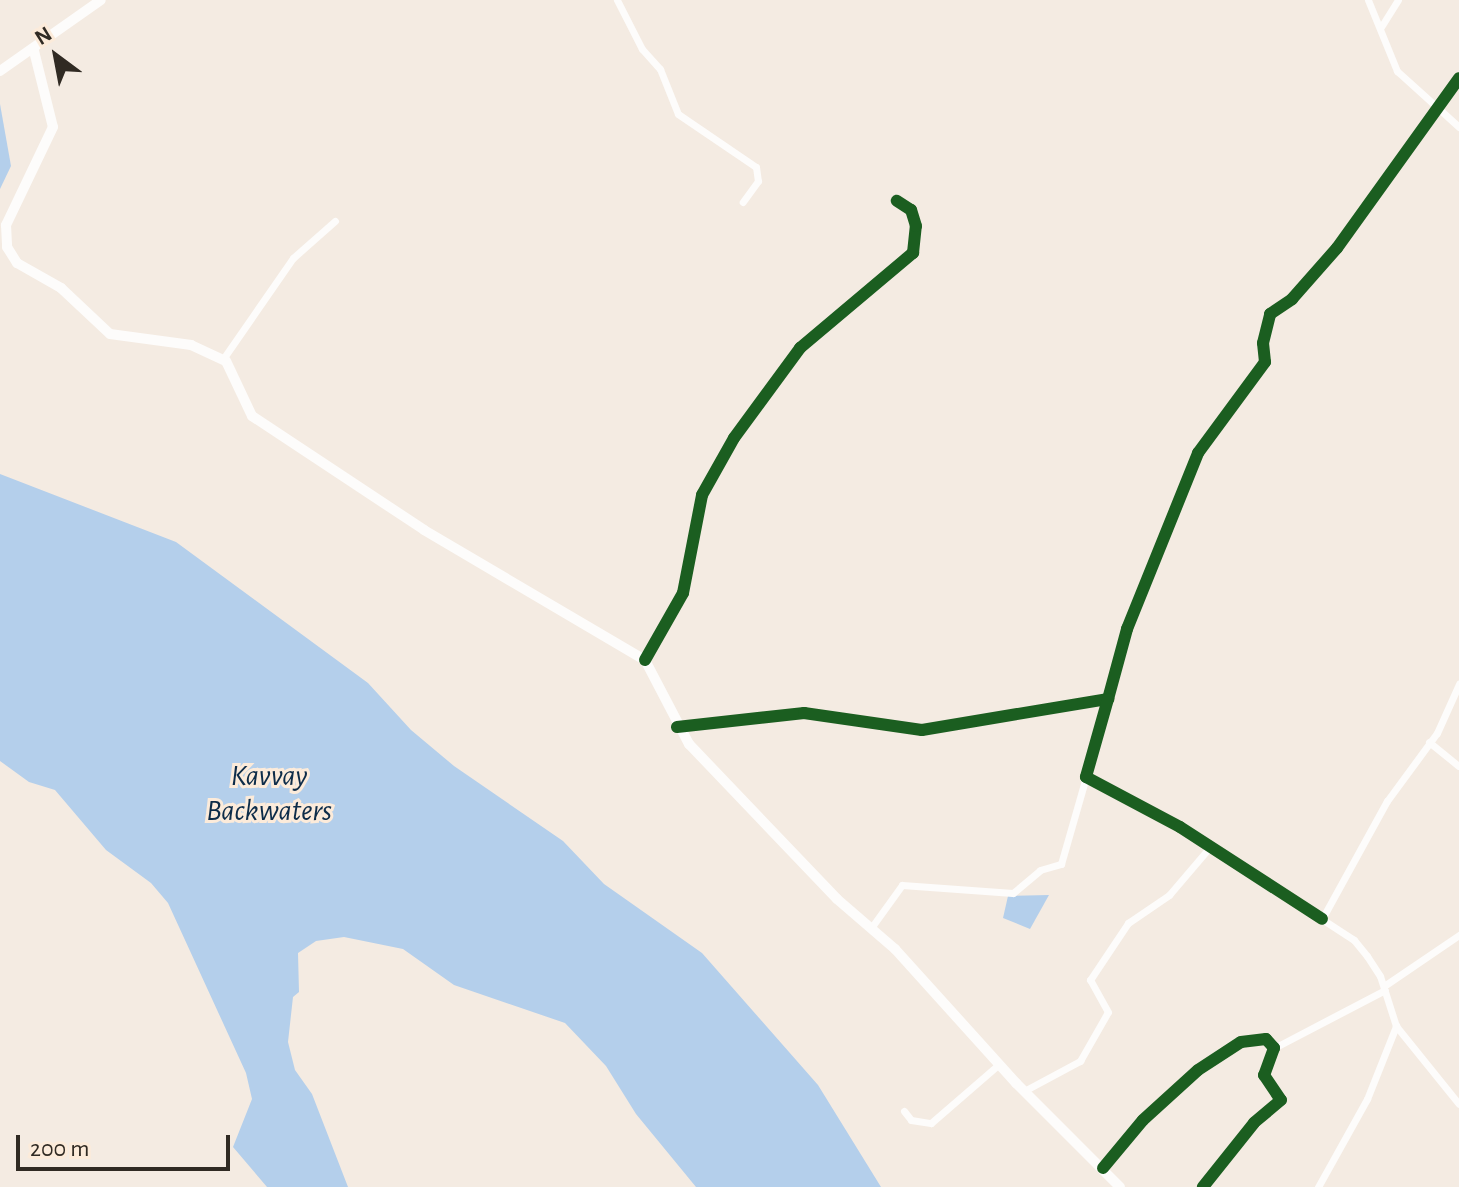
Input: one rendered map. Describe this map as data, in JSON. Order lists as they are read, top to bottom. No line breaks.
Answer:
{"water":["Kavvay Backwaters"],"scale_bar":"200 m","north":"top left"}
